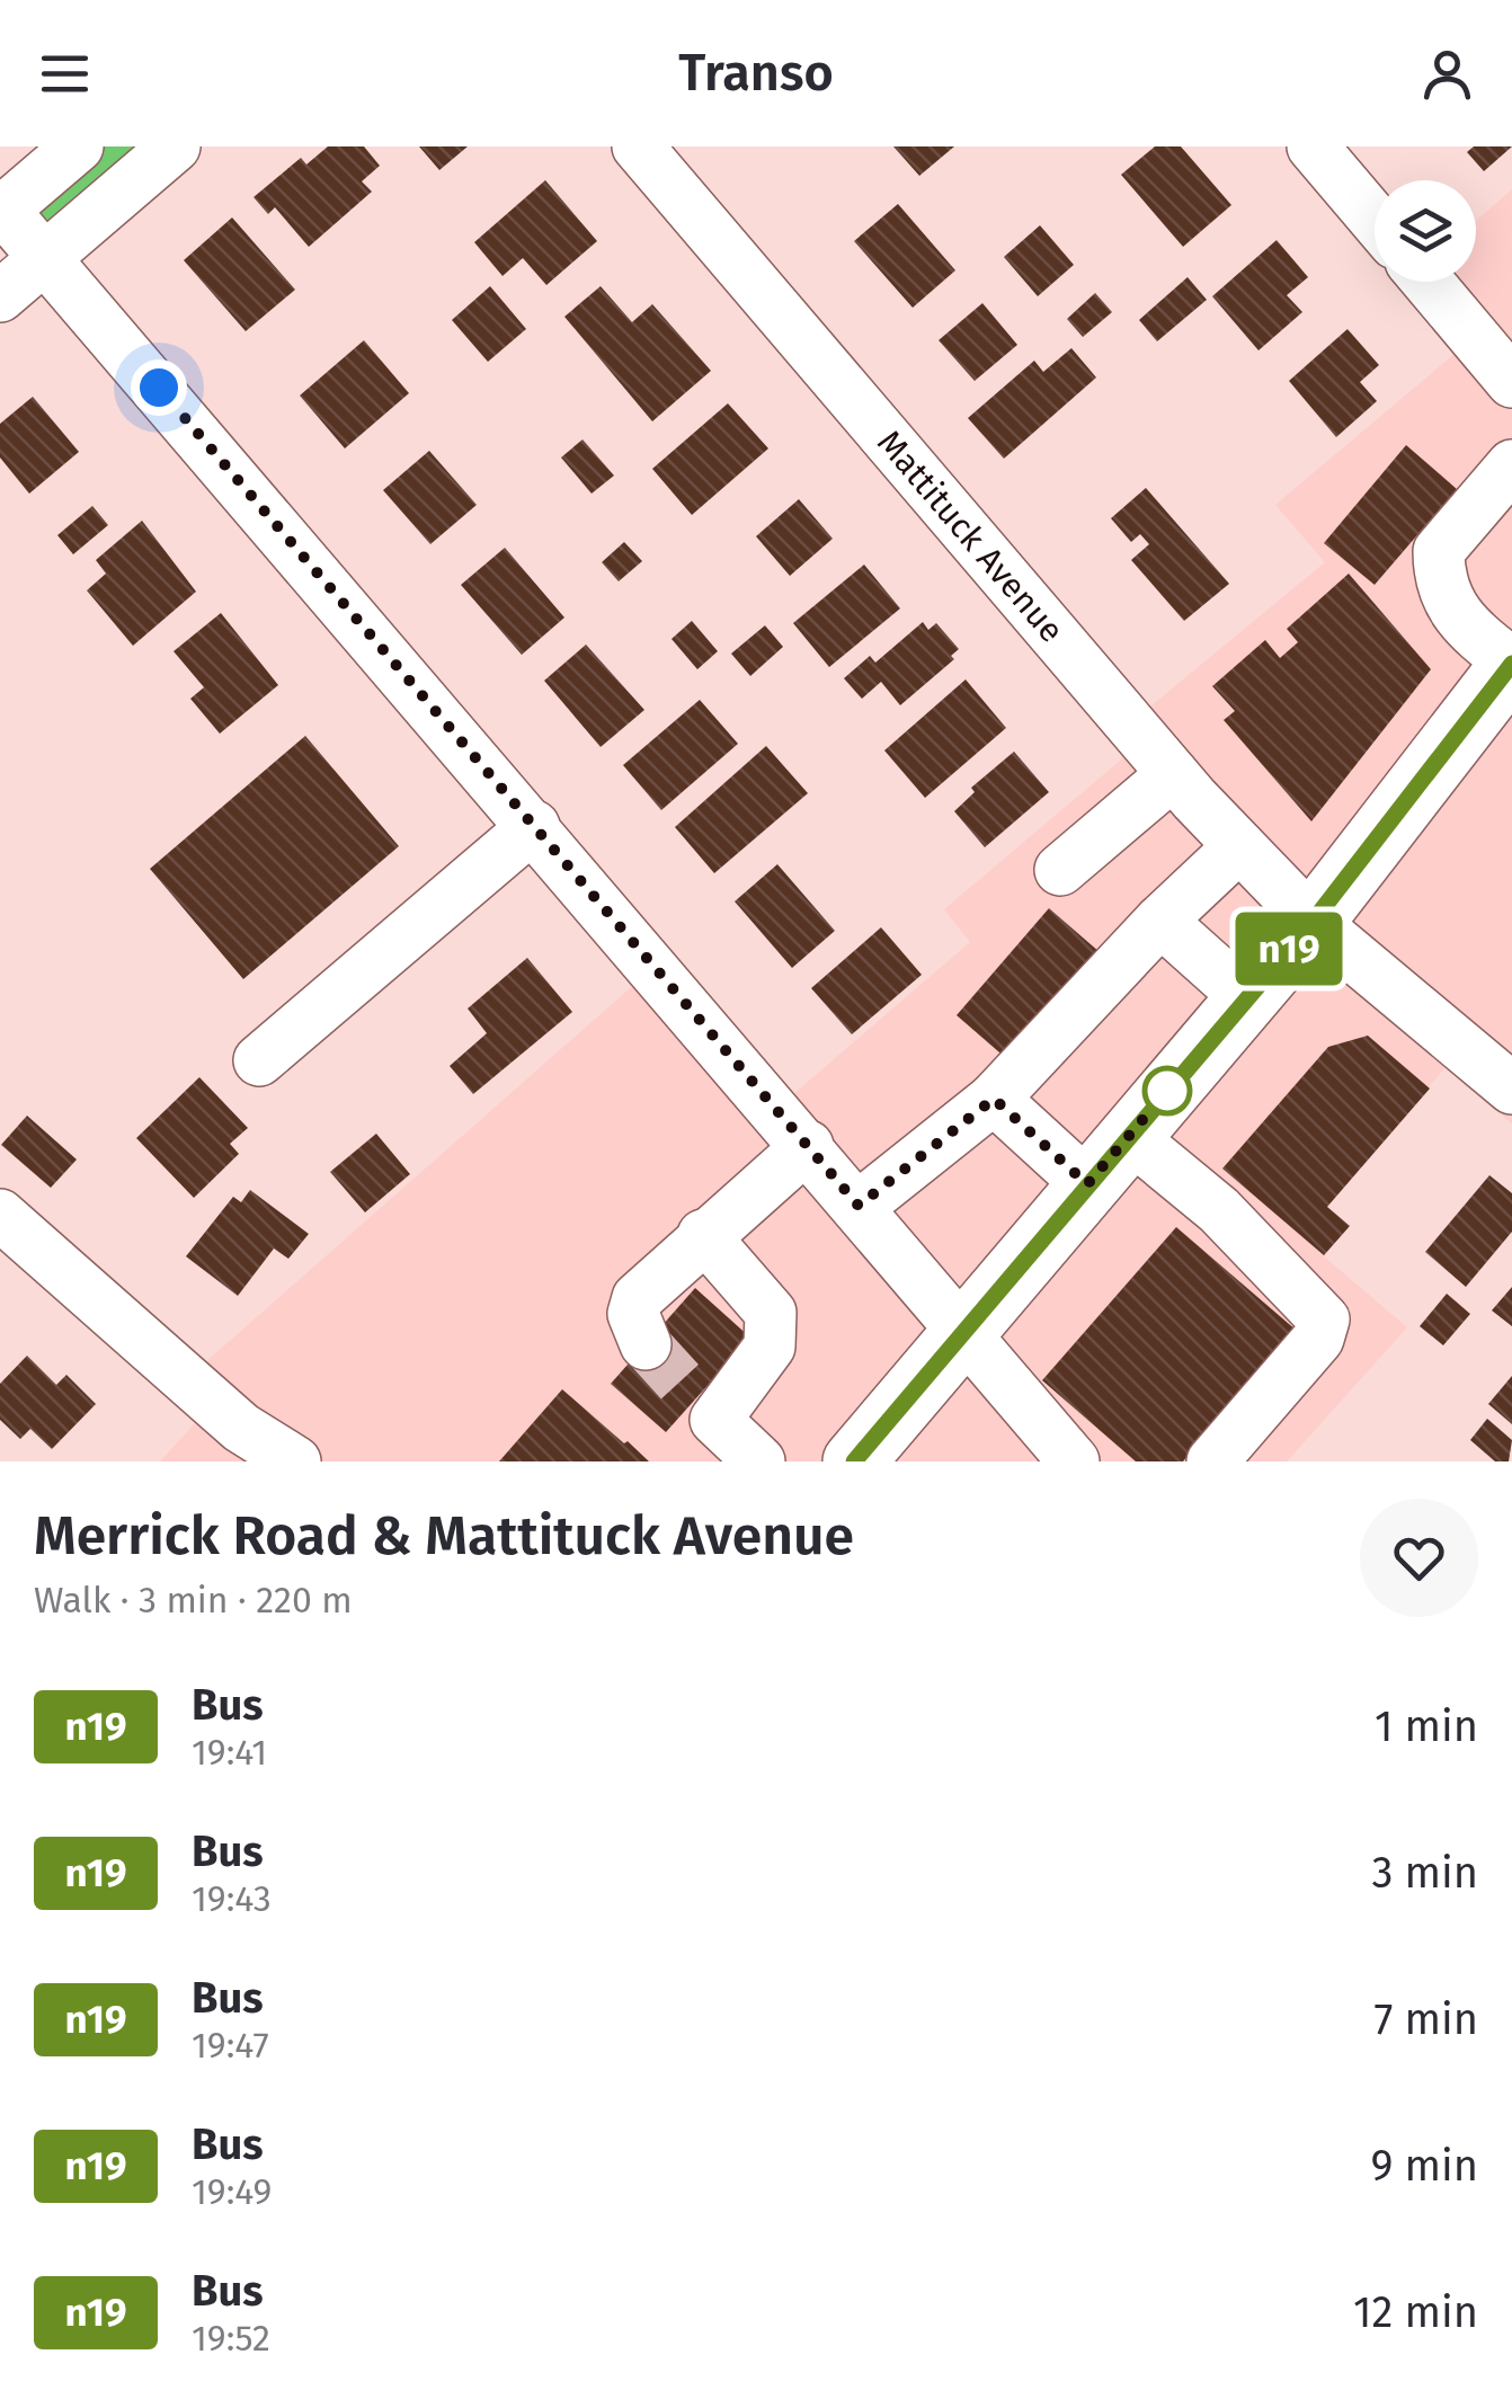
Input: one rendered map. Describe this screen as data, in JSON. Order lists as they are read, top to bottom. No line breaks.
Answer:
{"streets":{"street":["Mattituck Avenue"]},"lines":["bus line n19"],"page":{"header":"Transo","on_map":"n19","heading":["Merrick Road & Mattituck Avenue","Walk · 3 min · 220 m"],"list":[{"mark":"n19","name":"Bus","note":"19:41","value":"1 min"},{"mark":"n19","name":"Bus","note":"19:43","value":"3 min"},{"mark":"n19","name":"Bus","note":"19:47","value":"7 min"},{"mark":"n19","name":"Bus","note":"19:49","value":"9 min"},{"mark":"n19","name":"Bus","note":"19:52","value":"12 min"}]}}
